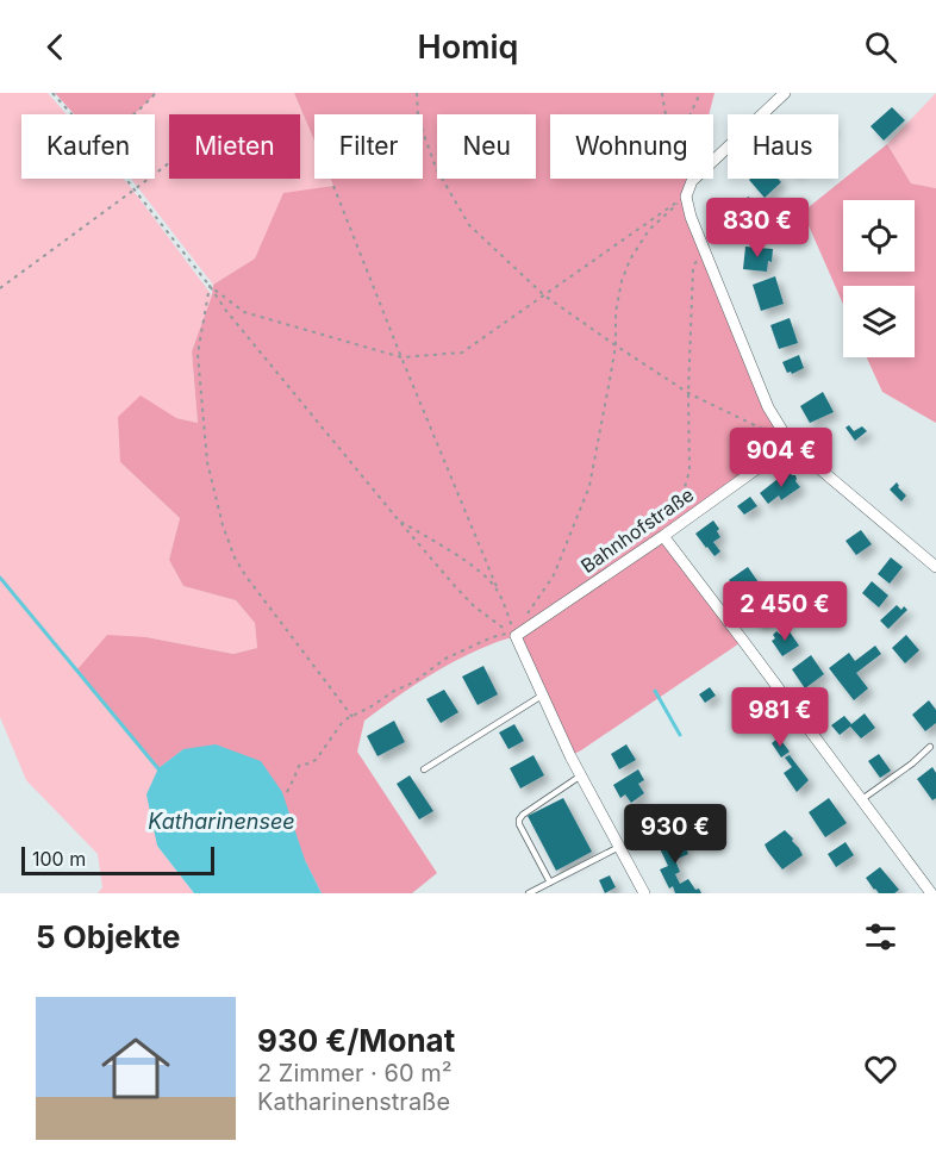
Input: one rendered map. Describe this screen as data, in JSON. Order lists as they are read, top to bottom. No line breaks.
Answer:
{"streets":{"street":["Bahnhofstraße"]},"water":["Katharinensee"],"scale_bar":"100 m","page":{"header":"Homiq","chip":["Kaufen","Mieten","Filter","Neu","Wohnung","Haus"],"price":["830 €","904 €","2 450 €","981 €","930 €"],"scale":"100 m","heading":"5 Objekte","list":[{"name":"930 €/Monat","note":"2 Zimmer · 60 m² · Katharinenstraße"}]}}
